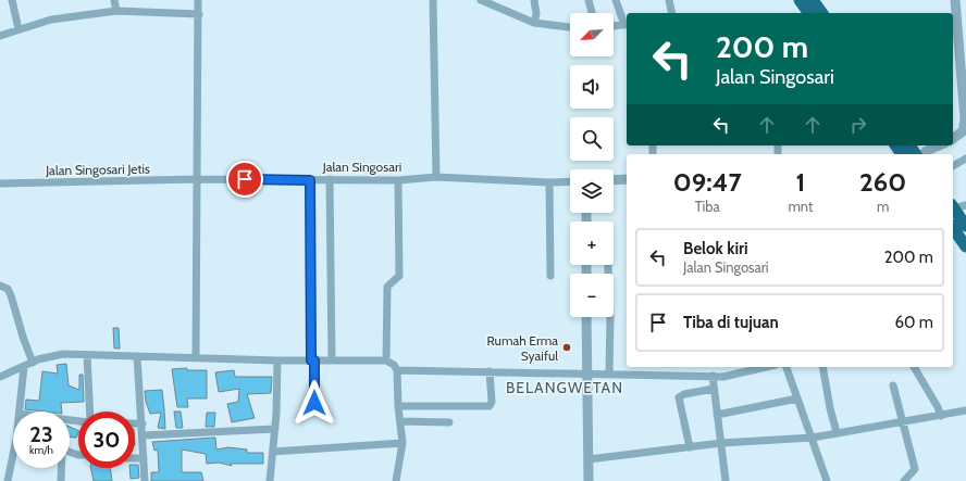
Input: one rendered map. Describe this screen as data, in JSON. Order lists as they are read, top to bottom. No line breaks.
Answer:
{"streets":{"street":["Jalan Singosari","Jalan Singosari Jetis"]},"crossings":[["Jalan Singosari","Jalan Singosari Jetis"]],"districts":["BELANGWETAN"],"places":["Rumah Erma Syaiful"],"north":"bottom left","page":{"map_buttons":["+","−"],"turn":["200 m","Jalan Singosari"],"eta":["09:47","Tiba","1","mnt","260","m"],"list":[{"name":"Belok kiri","note":"Jalan Singosari","value":"200 m"},{"name":"Tiba di tujuan","value":"60 m"}],"speed":"23 km/h","limit":"30"}}
